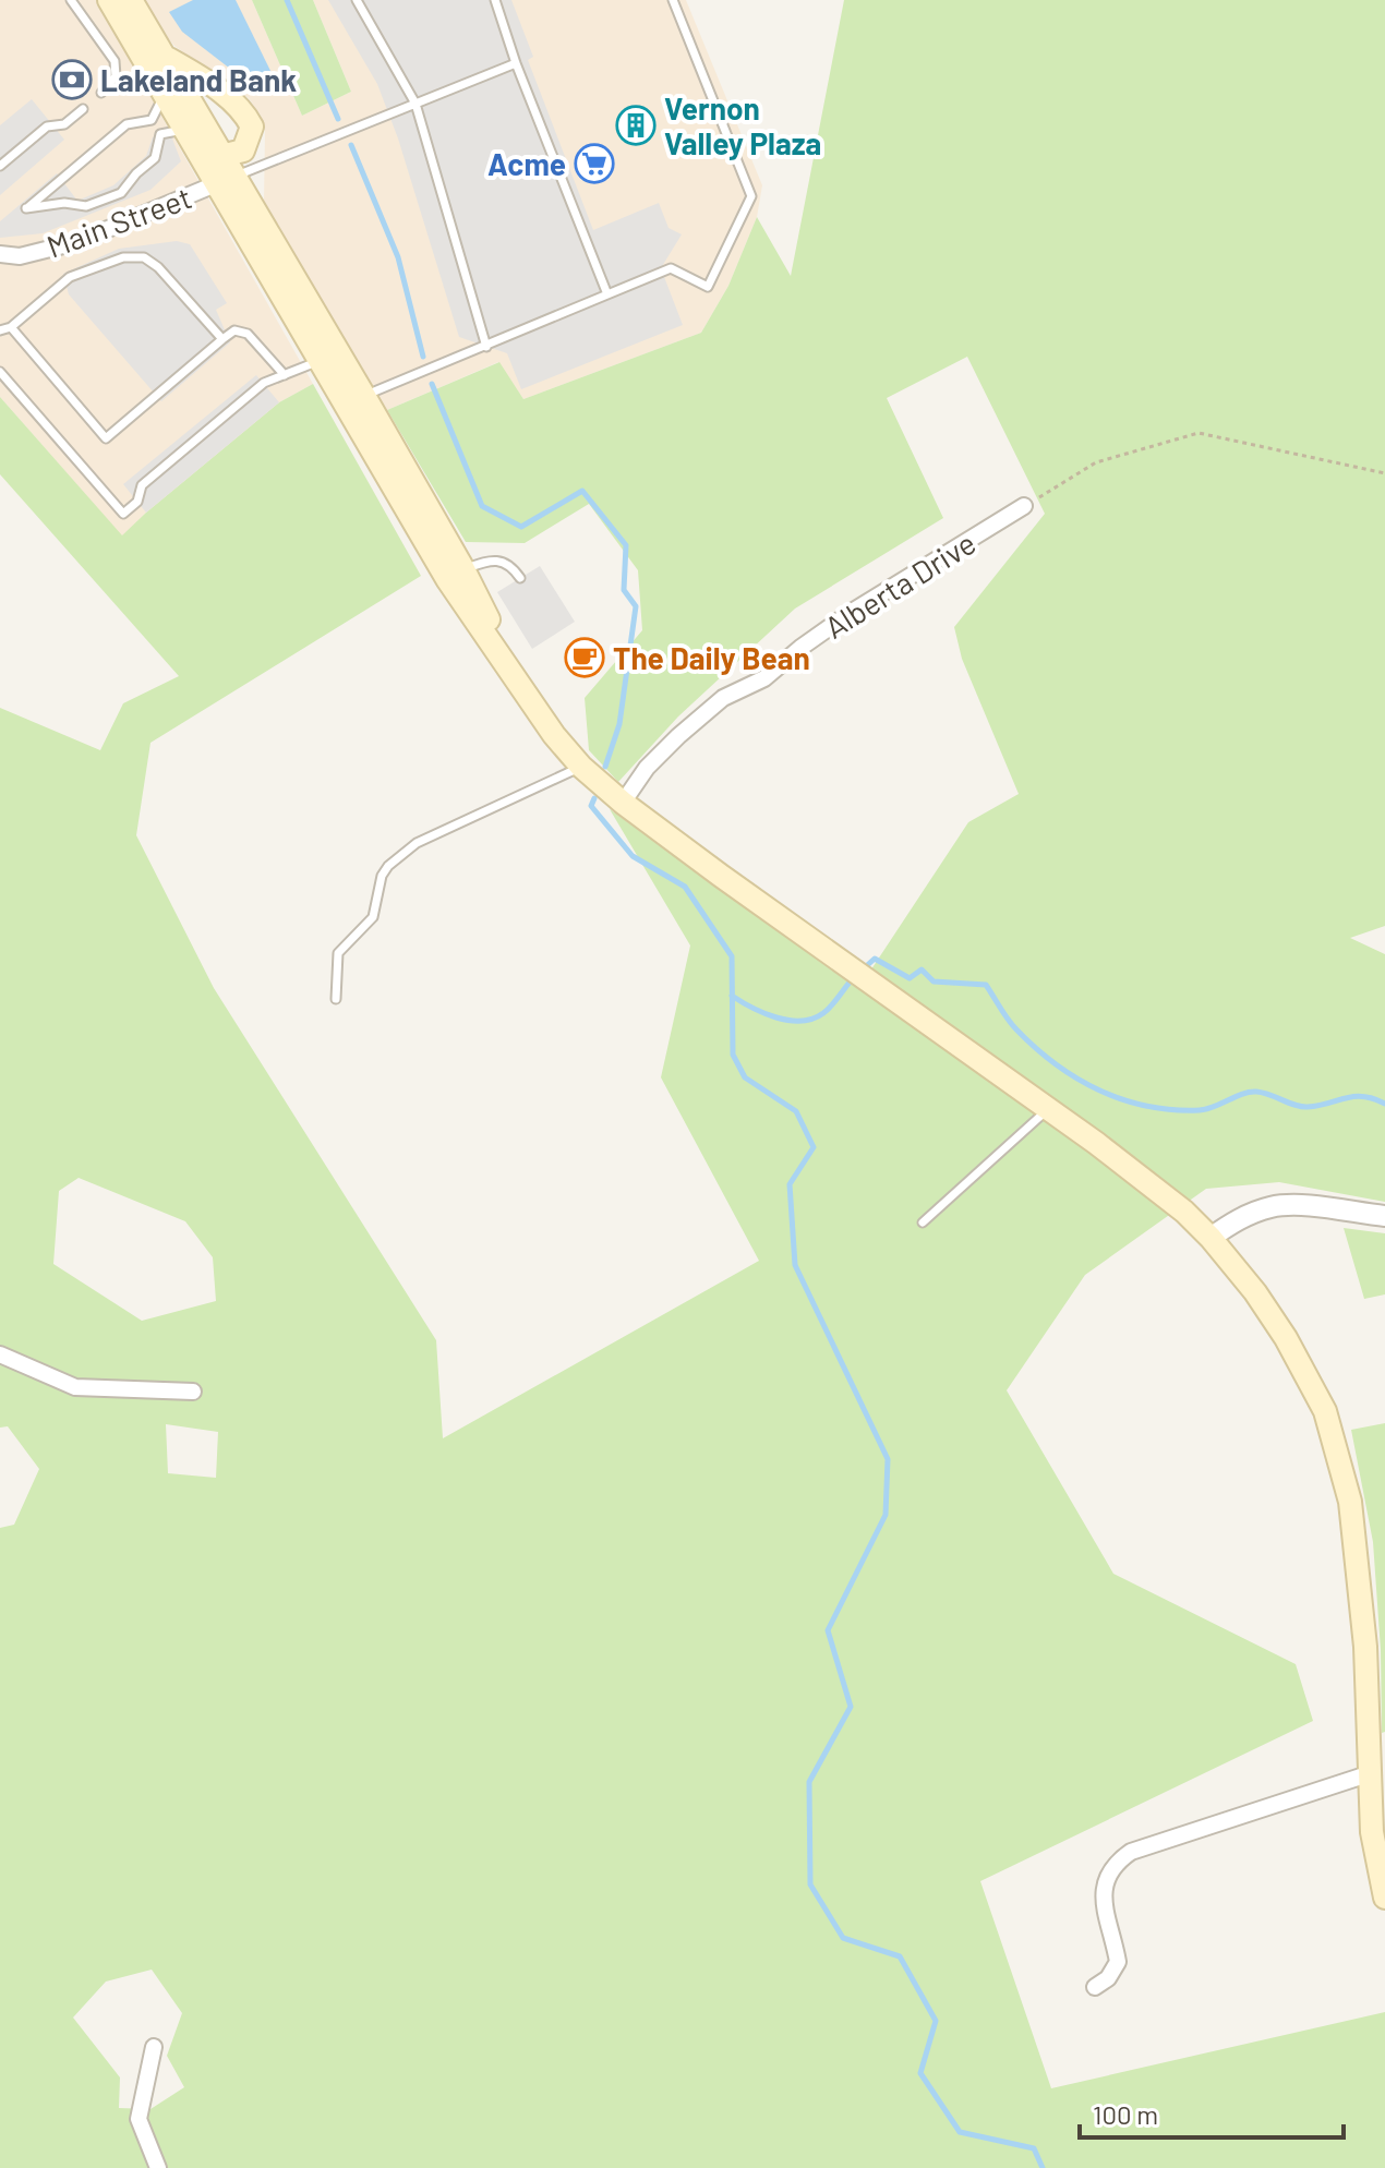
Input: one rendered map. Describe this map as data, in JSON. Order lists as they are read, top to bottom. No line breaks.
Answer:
{"streets":{"street":["Main Street","Alberta Drive"]},"places":{"bank":["Lakeland Bank"],"building":["Vernon Valley Plaza"],"supermarket":["Acme"],"cafe":["The Daily Bean"]},"scale_bar":"100 m"}
